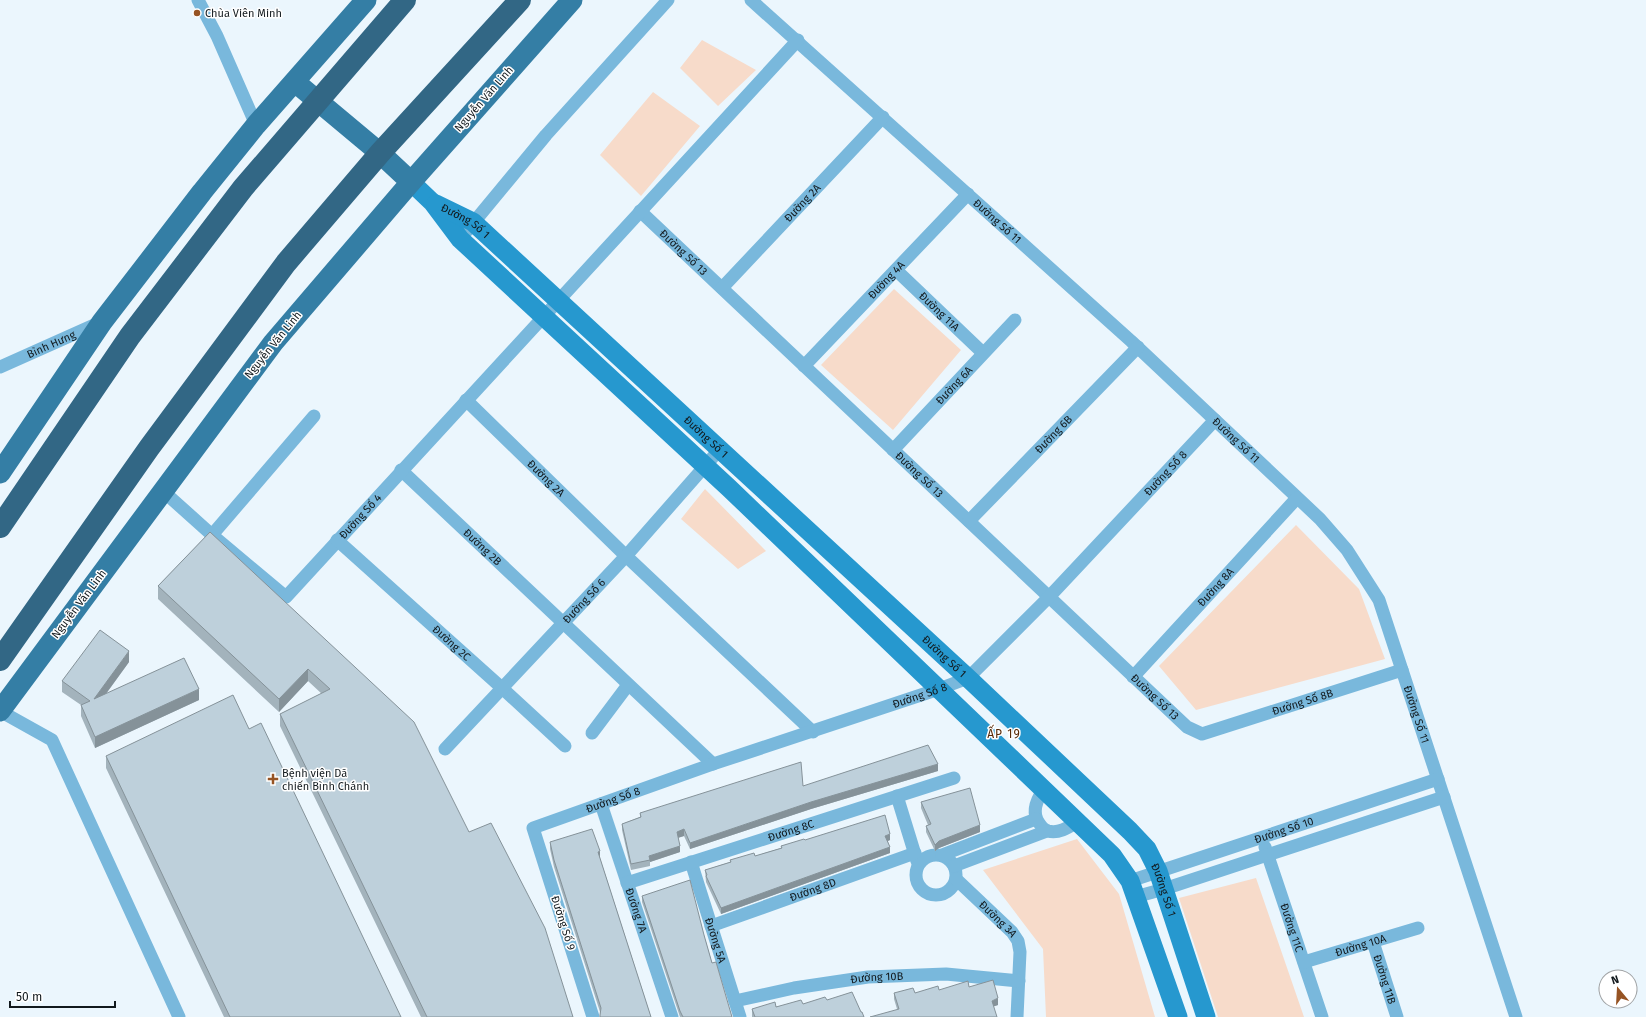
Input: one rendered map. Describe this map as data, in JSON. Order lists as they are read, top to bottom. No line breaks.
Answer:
{"streets":{"main road":["Nguyễn Văn Linh"],"street":["Đường 2A","Đường Số 11","Đường Số 1","Đường Số 13","Đường 4A","Đường 11A","Bình Hưng","Đường 6A","Đường 6B","Đường Số 8","Đường Số 4","Đường 2B","Đường 8A","Đường Số 6","Đường 2C","Đường Số 8B","Đường 8C","Đường Số 10","Đường 8D","Đường 7A","Đường 3A","Đường Số 9","Đường 11C","Đường 5A","Đường 10A","Đường 10B","Đường 11B"]},"crossings":[["Nguyễn Văn Linh","Đường Số 1"],["Nguyễn Văn Linh","Đường Số 4"],["Đường 2A","Đường Số 11"],["Đường 2A","Đường Số 13"],["Đường 2A","Đường Số 8"],["Đường 2A","Đường Số 4"],["Đường 2A","Đường Số 6"],["Đường Số 11","Đường 4A"],["Đường Số 11","Đường 6B"],["Đường Số 11","Đường Số 8"],["Đường Số 11","Đường Số 4"],["Đường Số 11","Đường 8A"],["Đường Số 11","Đường Số 8B"],["Đường Số 11","Đường Số 10"],["Đường Số 1","Đường Số 8"],["Đường Số 1","Đường Số 4"],["Đường Số 1","Đường Số 6"],["Đường Số 1","Đường Số 10"],["Đường Số 13","Đường 4A"],["Đường Số 13","Đường 6A"],["Đường Số 13","Đường 6B"],["Đường Số 13","Đường Số 8"],["Đường Số 13","Đường Số 4"],["Đường Số 13","Đường 8A"],["Đường Số 13","Đường Số 8B"],["Đường 4A","Đường 11A"],["Đường 11A","Đường 6A"],["Đường Số 8","Đường 2B"],["Đường Số 8","Đường 7A"],["Đường Số 8","Đường Số 9"],["Đường Số 4","Đường 2B"],["Đường Số 4","Đường 2C"],["Đường 2B","Đường Số 6"],["Đường Số 6","Đường 2C"],["Đường 8C","Đường 7A"],["Đường 8C","Đường 5A"],["Đường Số 10","Đường 11C"],["Đường 8D","Đường 3A"],["Đường 8D","Đường 5A"],["Đường 3A","Đường 10B"],["Đường 11C","Đường 10A"],["Đường 5A","Đường 10B"],["Đường 10A","Đường 11B"]],"districts":["ẤP 19"],"places":{"other":["Chùa Viên Minh"],"health":["Bệnh viện Dã chiến Bình Chánh"]},"scale_bar":"50 m","north":"top"}
